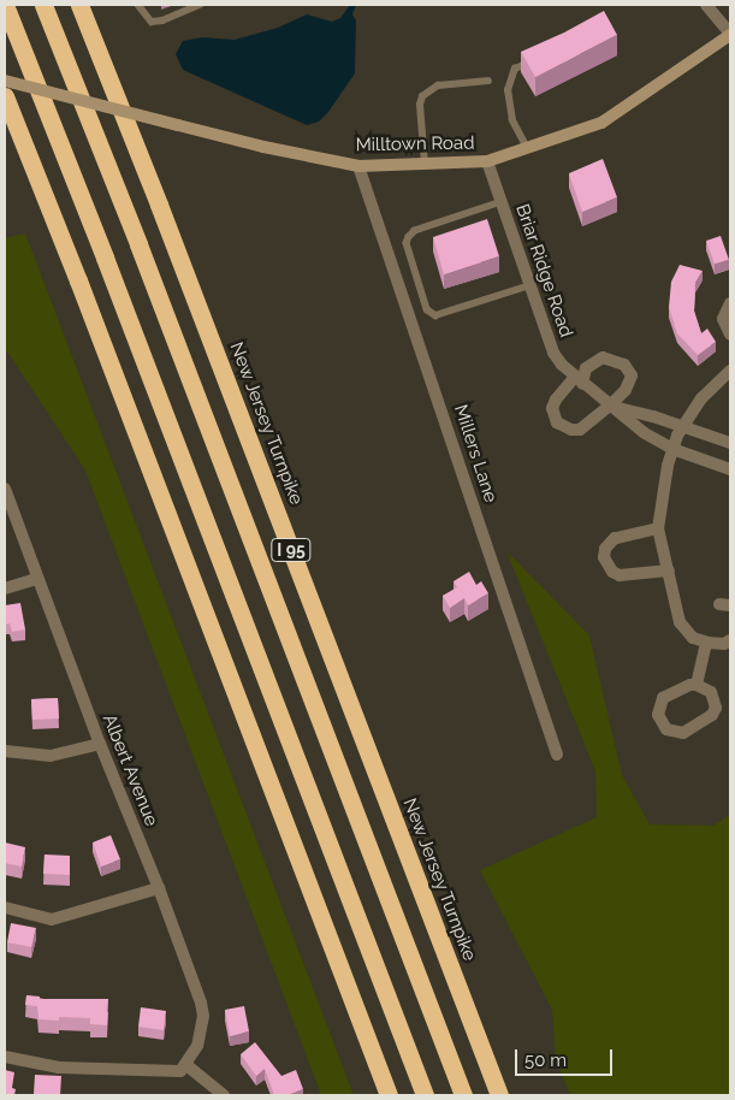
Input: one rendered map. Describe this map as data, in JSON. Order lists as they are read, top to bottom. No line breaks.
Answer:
{"streets":{"highway":["New Jersey Turnpike","I 95"],"street":["Milltown Road","Briar Ridge Road","Millers Lane","Albert Avenue"]},"crossings":[["Milltown Road","Briar Ridge Road"],["Milltown Road","Millers Lane"]],"scale_bar":"50 m"}
